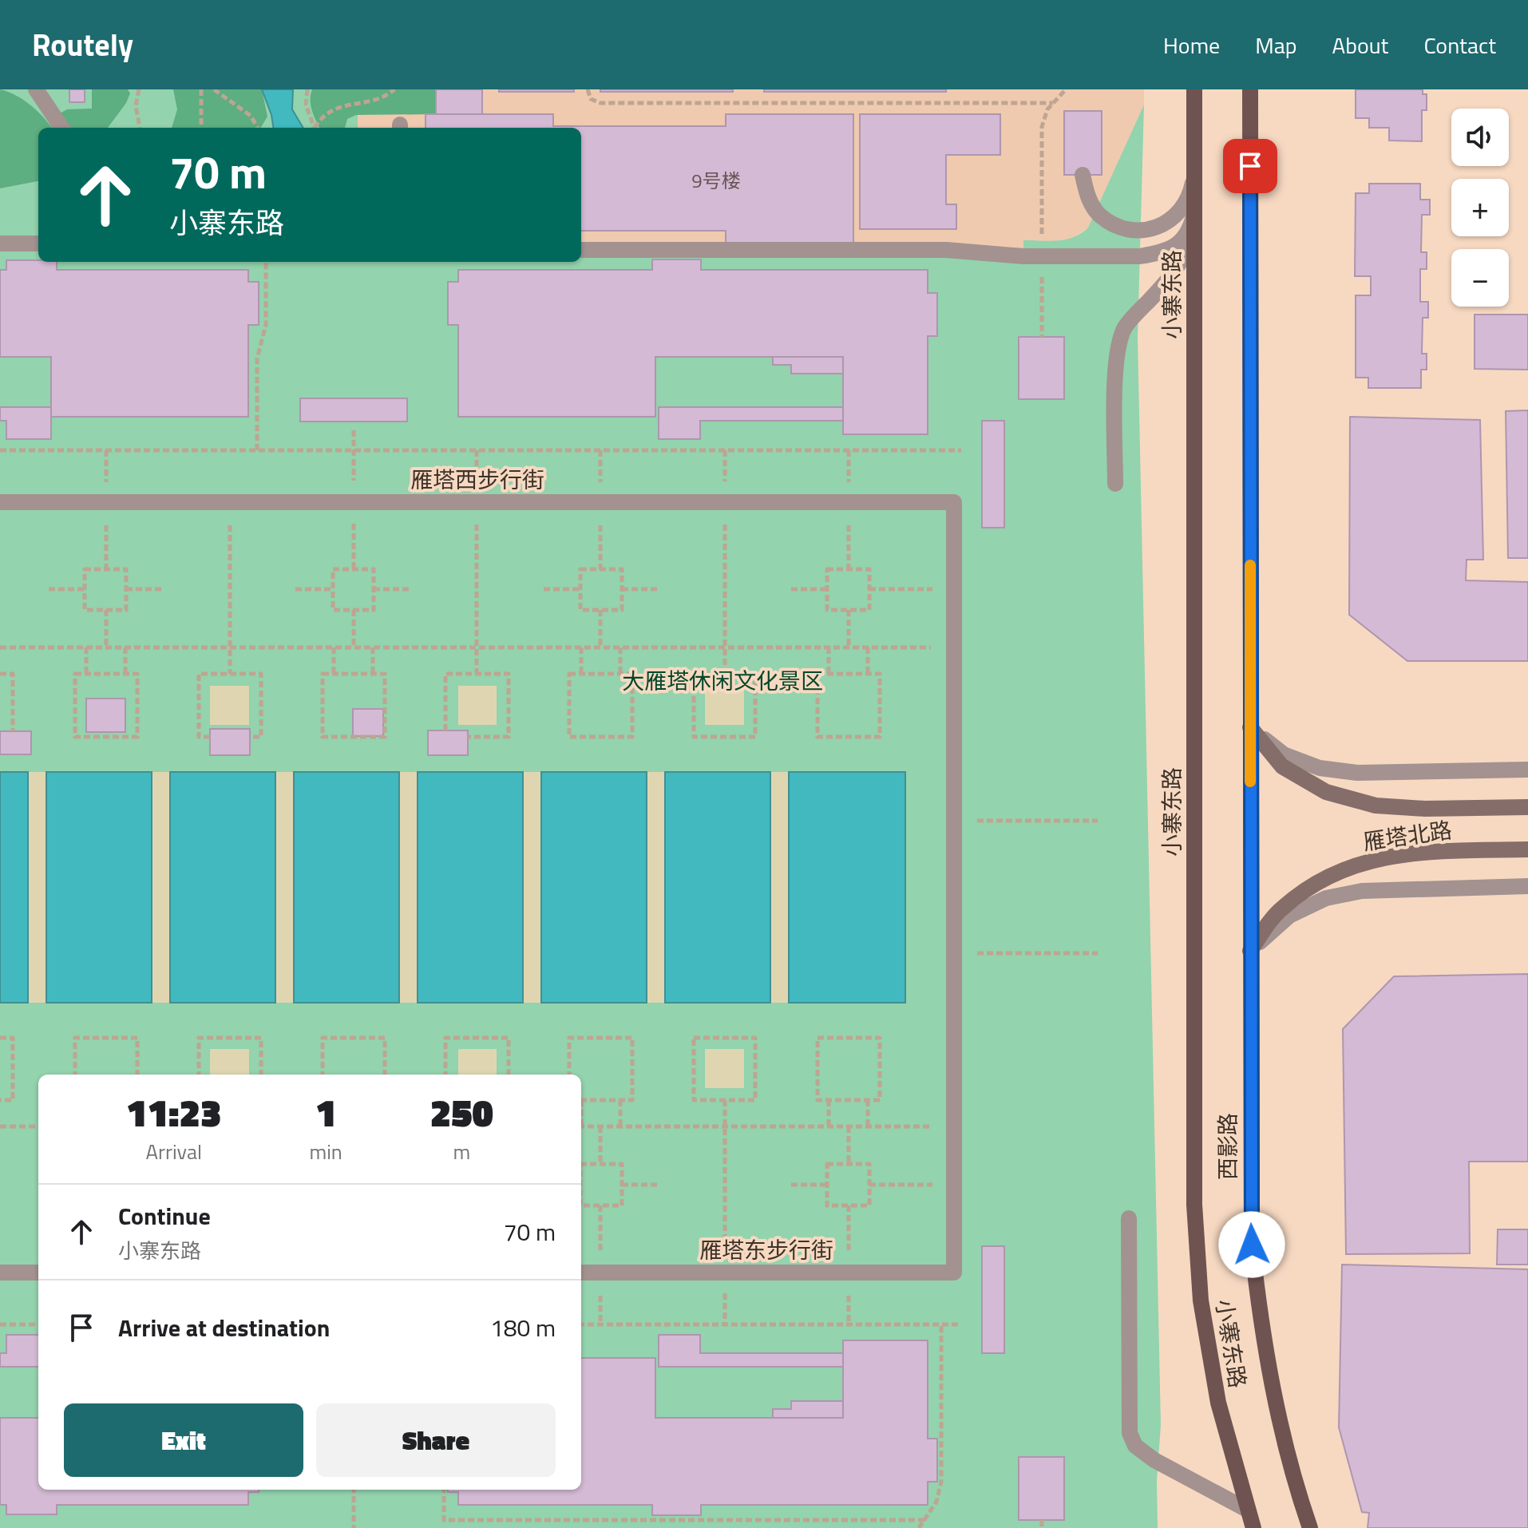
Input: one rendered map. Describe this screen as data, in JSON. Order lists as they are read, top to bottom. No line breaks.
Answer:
{"streets":{"main road":["小寨东路","雁塔北路","西影路"],"street":["雁塔西步行街","雁塔东步行街"]},"crossings":[["雁塔北路","西影路"]],"parks":["大雁塔休闲文化景区"],"house_numbers":["9号楼"],"page":{"header":"Routely","nav":["Home","Map","About","Contact"],"map_buttons":["+","−"],"turn":["70 m","小寨东路"],"eta":["11:23","Arrival","1","min","250","m"],"list":[{"name":"Continue","note":"小寨东路","value":"70 m"},{"name":"Arrive at destination","value":"180 m"}],"buttons":["Exit","Share"]}}
